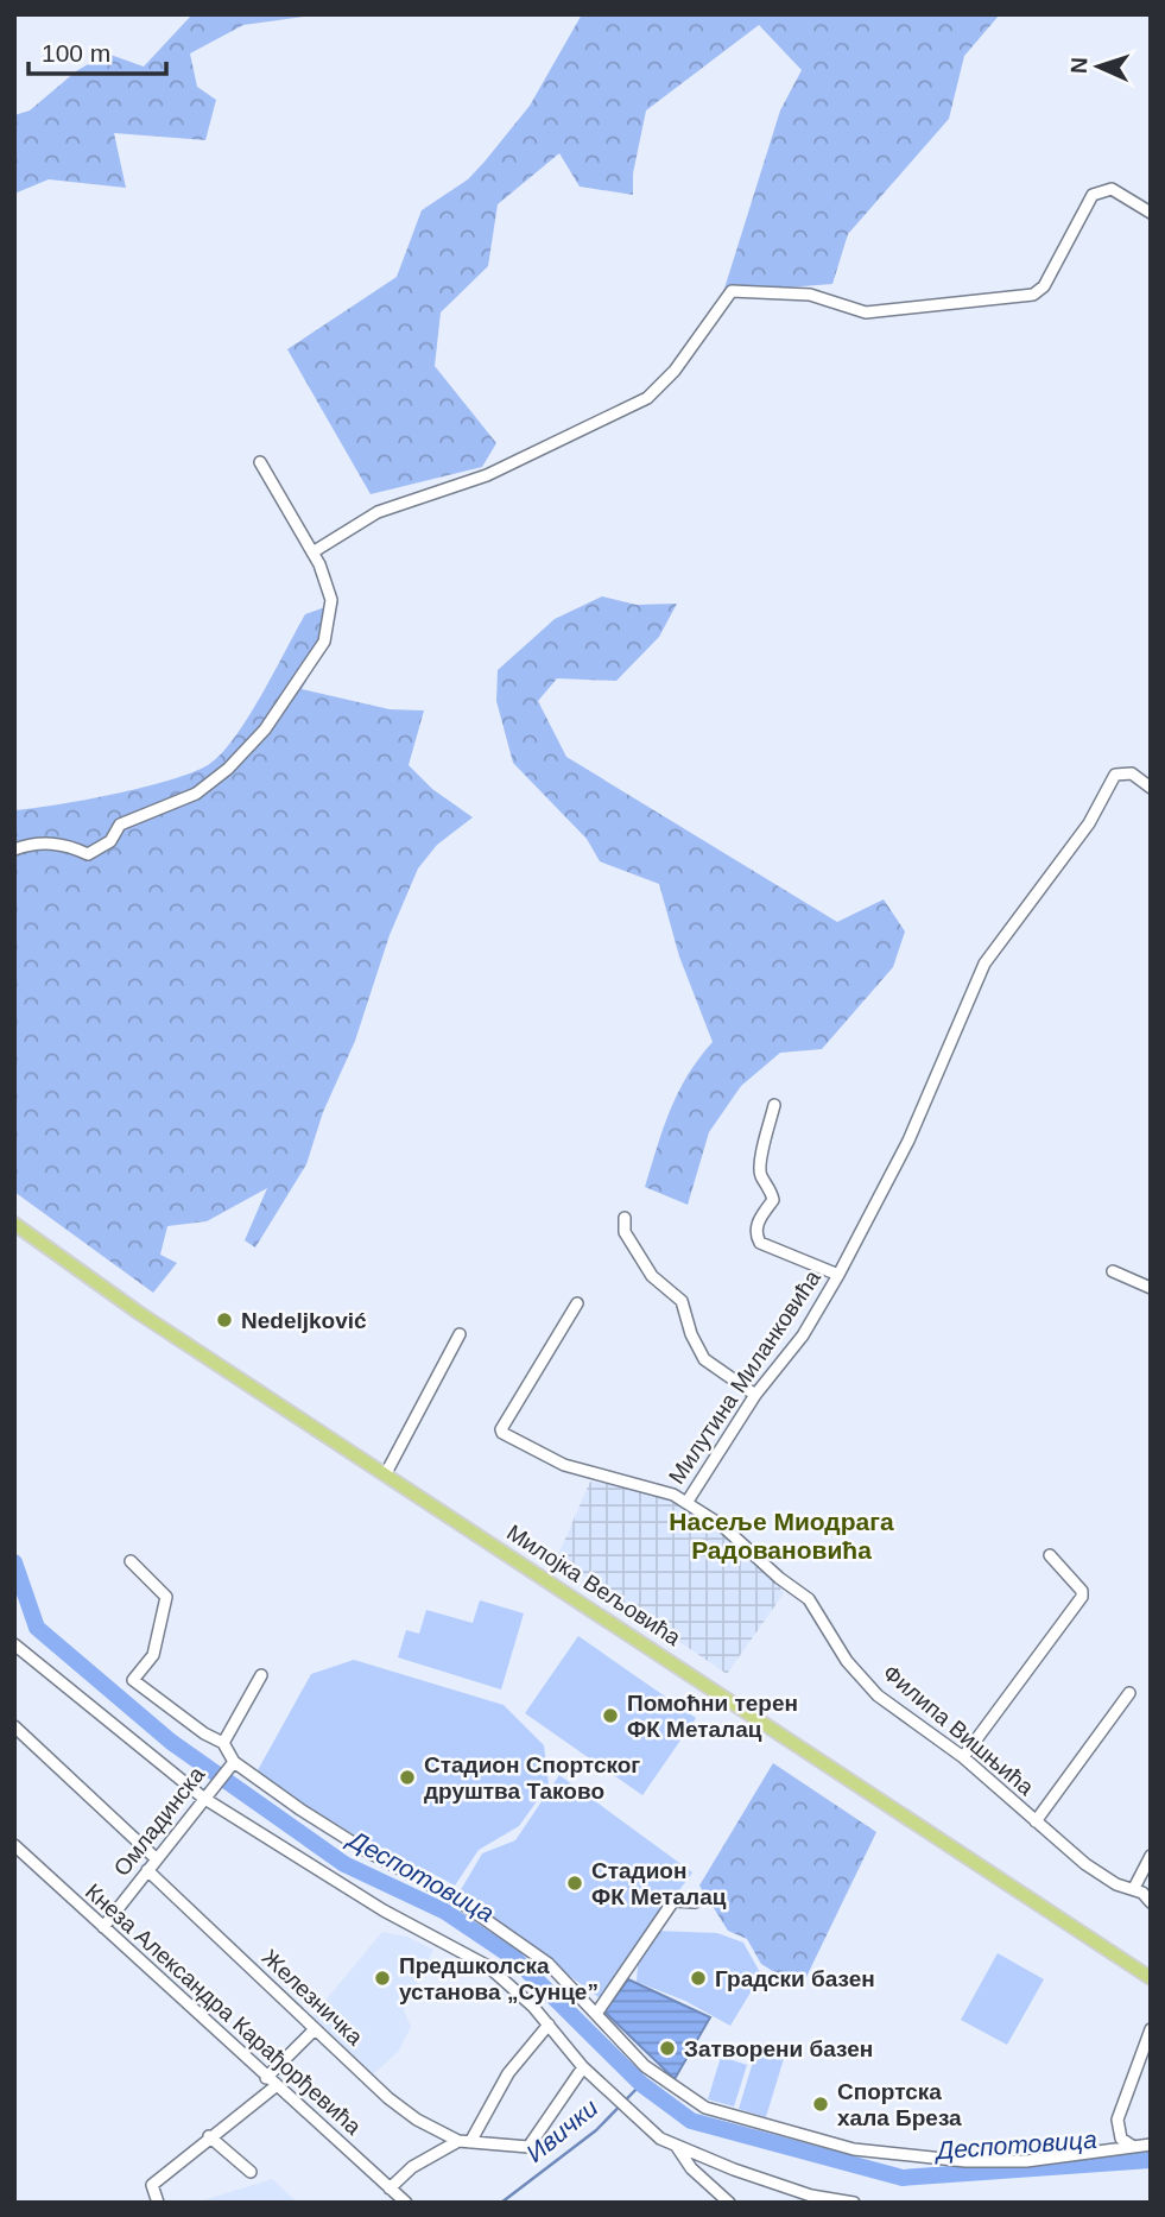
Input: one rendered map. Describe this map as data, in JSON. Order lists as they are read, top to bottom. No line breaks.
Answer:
{"streets":{"main road":["Милојка Вељовића"],"street":["Милутина Миланковића","Филипа Вишњића","Омладинска","Железничка","Кнеза Александра Карађорђевића"]},"crossings":[["Милутина Миланковића","Филипа Вишњића"],["Омладинска","Железничка"],["Омладинска","Кнеза Александра Карађорђевића"]],"districts":["Насеље Миодрага Радовановића"],"water":["Деспотовица","Ивички"],"places":["Nedeljković","Помоћни терен ФК Металац","Стадион Спортског друштва Таково","Стадион ФК Металац","Предшколска установа „Сунце”","Градски базен","Затворени базен","Спортска хала Бреза"],"scale_bar":"100 m","north":"left"}
